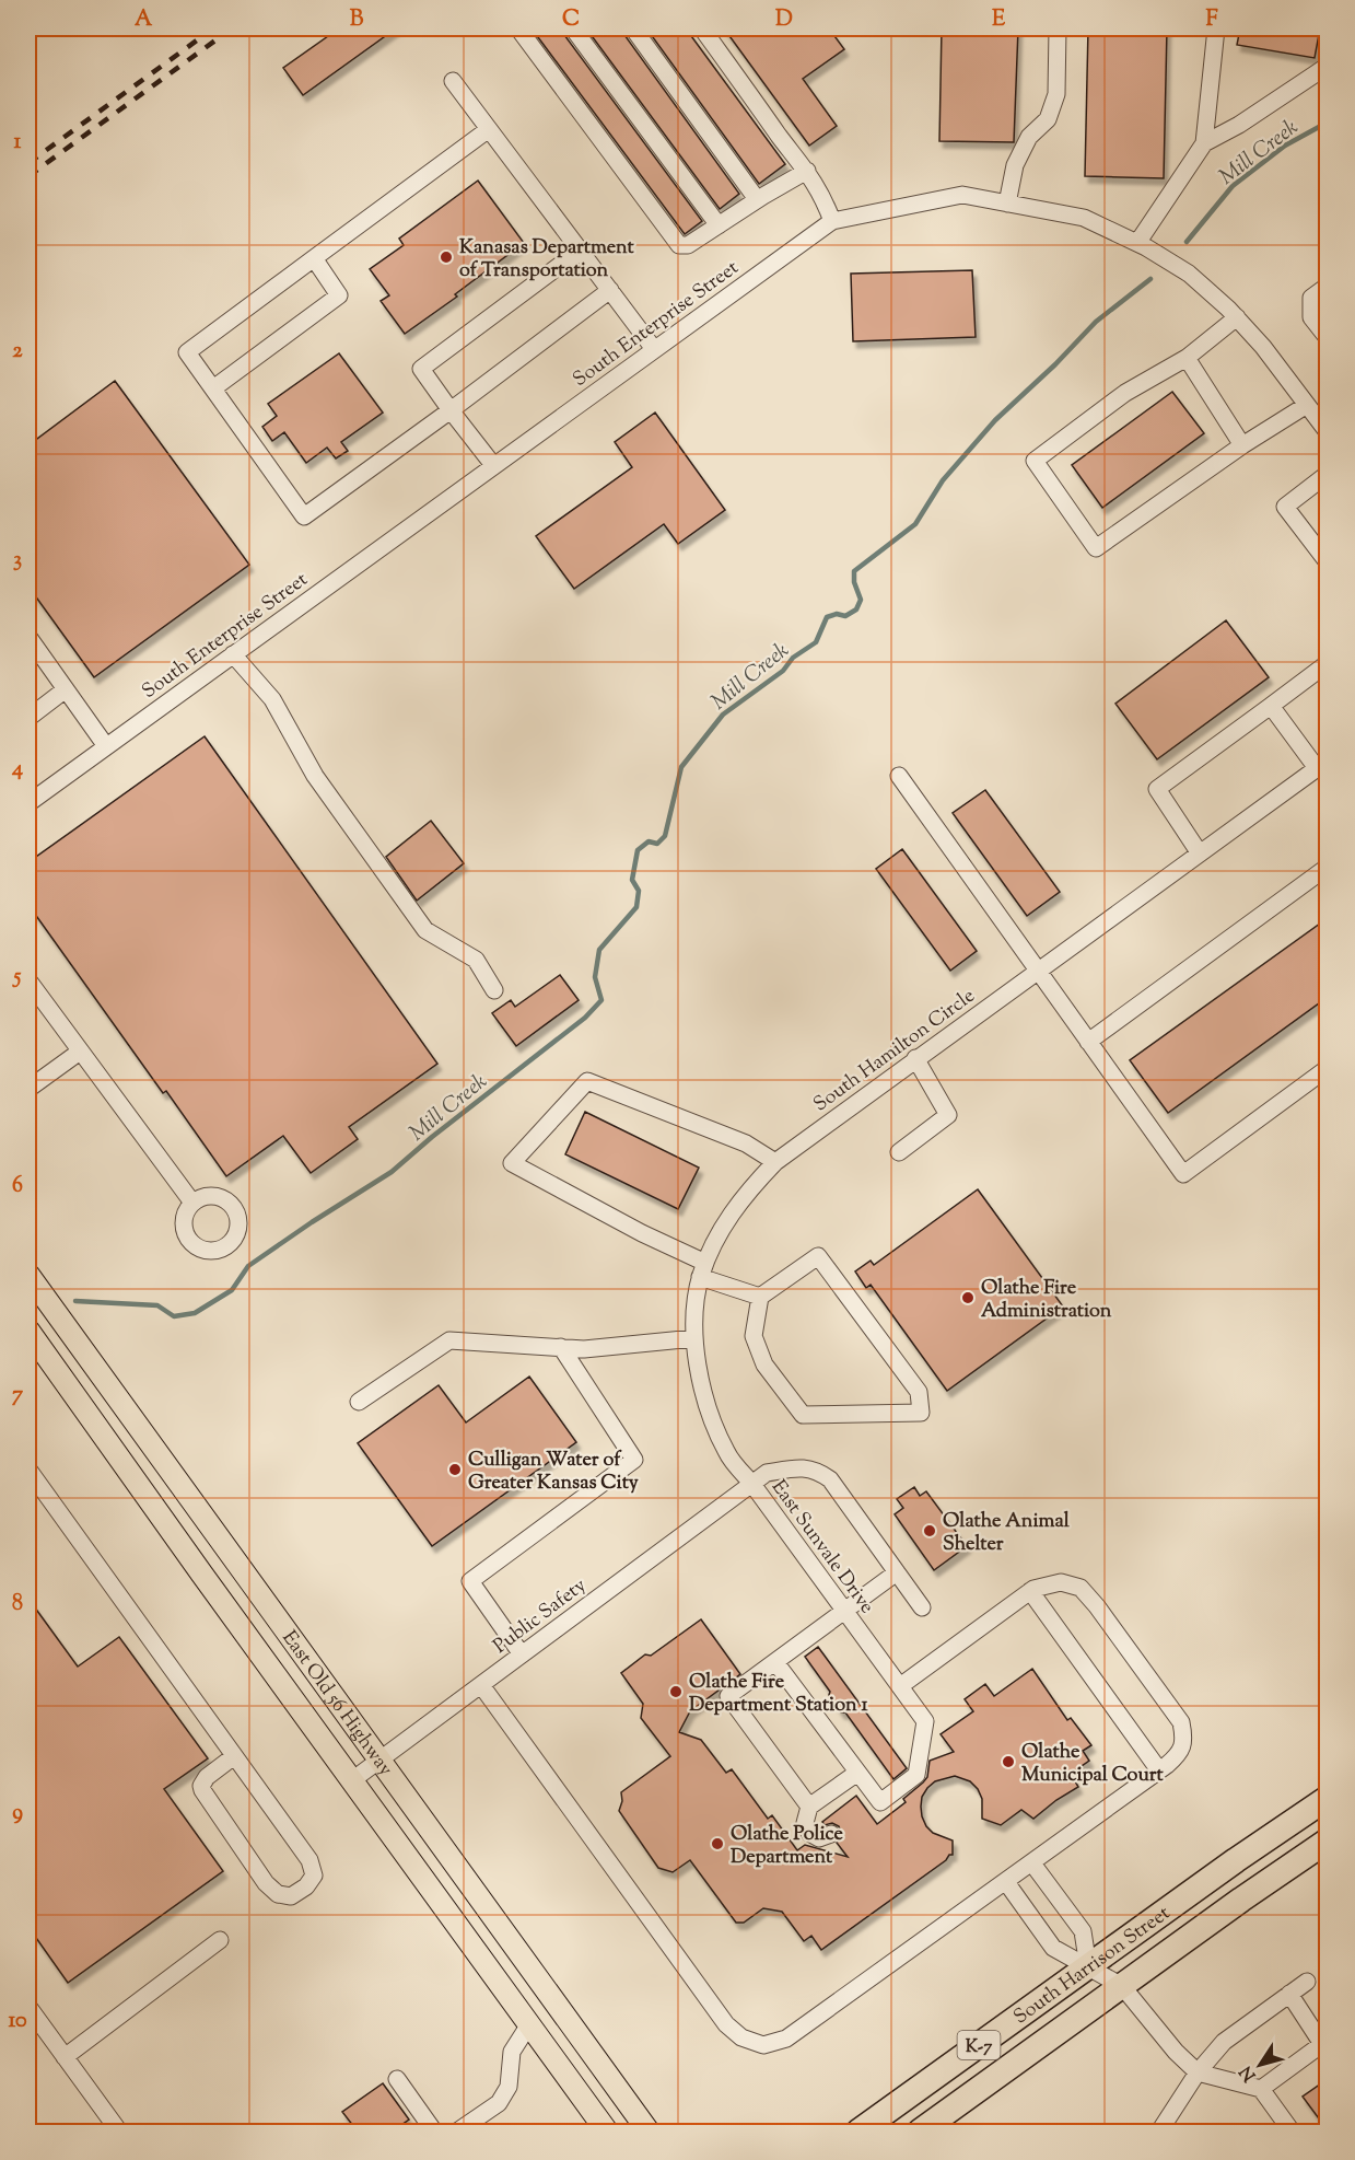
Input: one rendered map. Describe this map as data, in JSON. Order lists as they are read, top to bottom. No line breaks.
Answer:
{"streets":{"highway":["South Harrison Street","K-7"],"main road":["East Old 56 Highway"],"street":["South Enterprise Street","South Hamilton Circle","East Sunvale Drive","Public Safety"]},"crossings":[["South Hamilton Circle","East Sunvale Drive"],["South Hamilton Circle","Public Safety"],["East Sunvale Drive","Public Safety"],["Public Safety","East Old 56 Highway"]],"water":["Mill Creek"],"places":["Kanasas Department of Transportation","Olathe Fire Administration","Culligan Water of Greater Kansas City","Olathe Animal Shelter","Olathe Fire Department Station 1","Olathe Municipal Court","Olathe Police Department"],"north":"bottom left","grid":{"columns":["A","B","C","D","E","F"],"rows":["1","2","3","4","5","6","7","8","9","10"]}}
